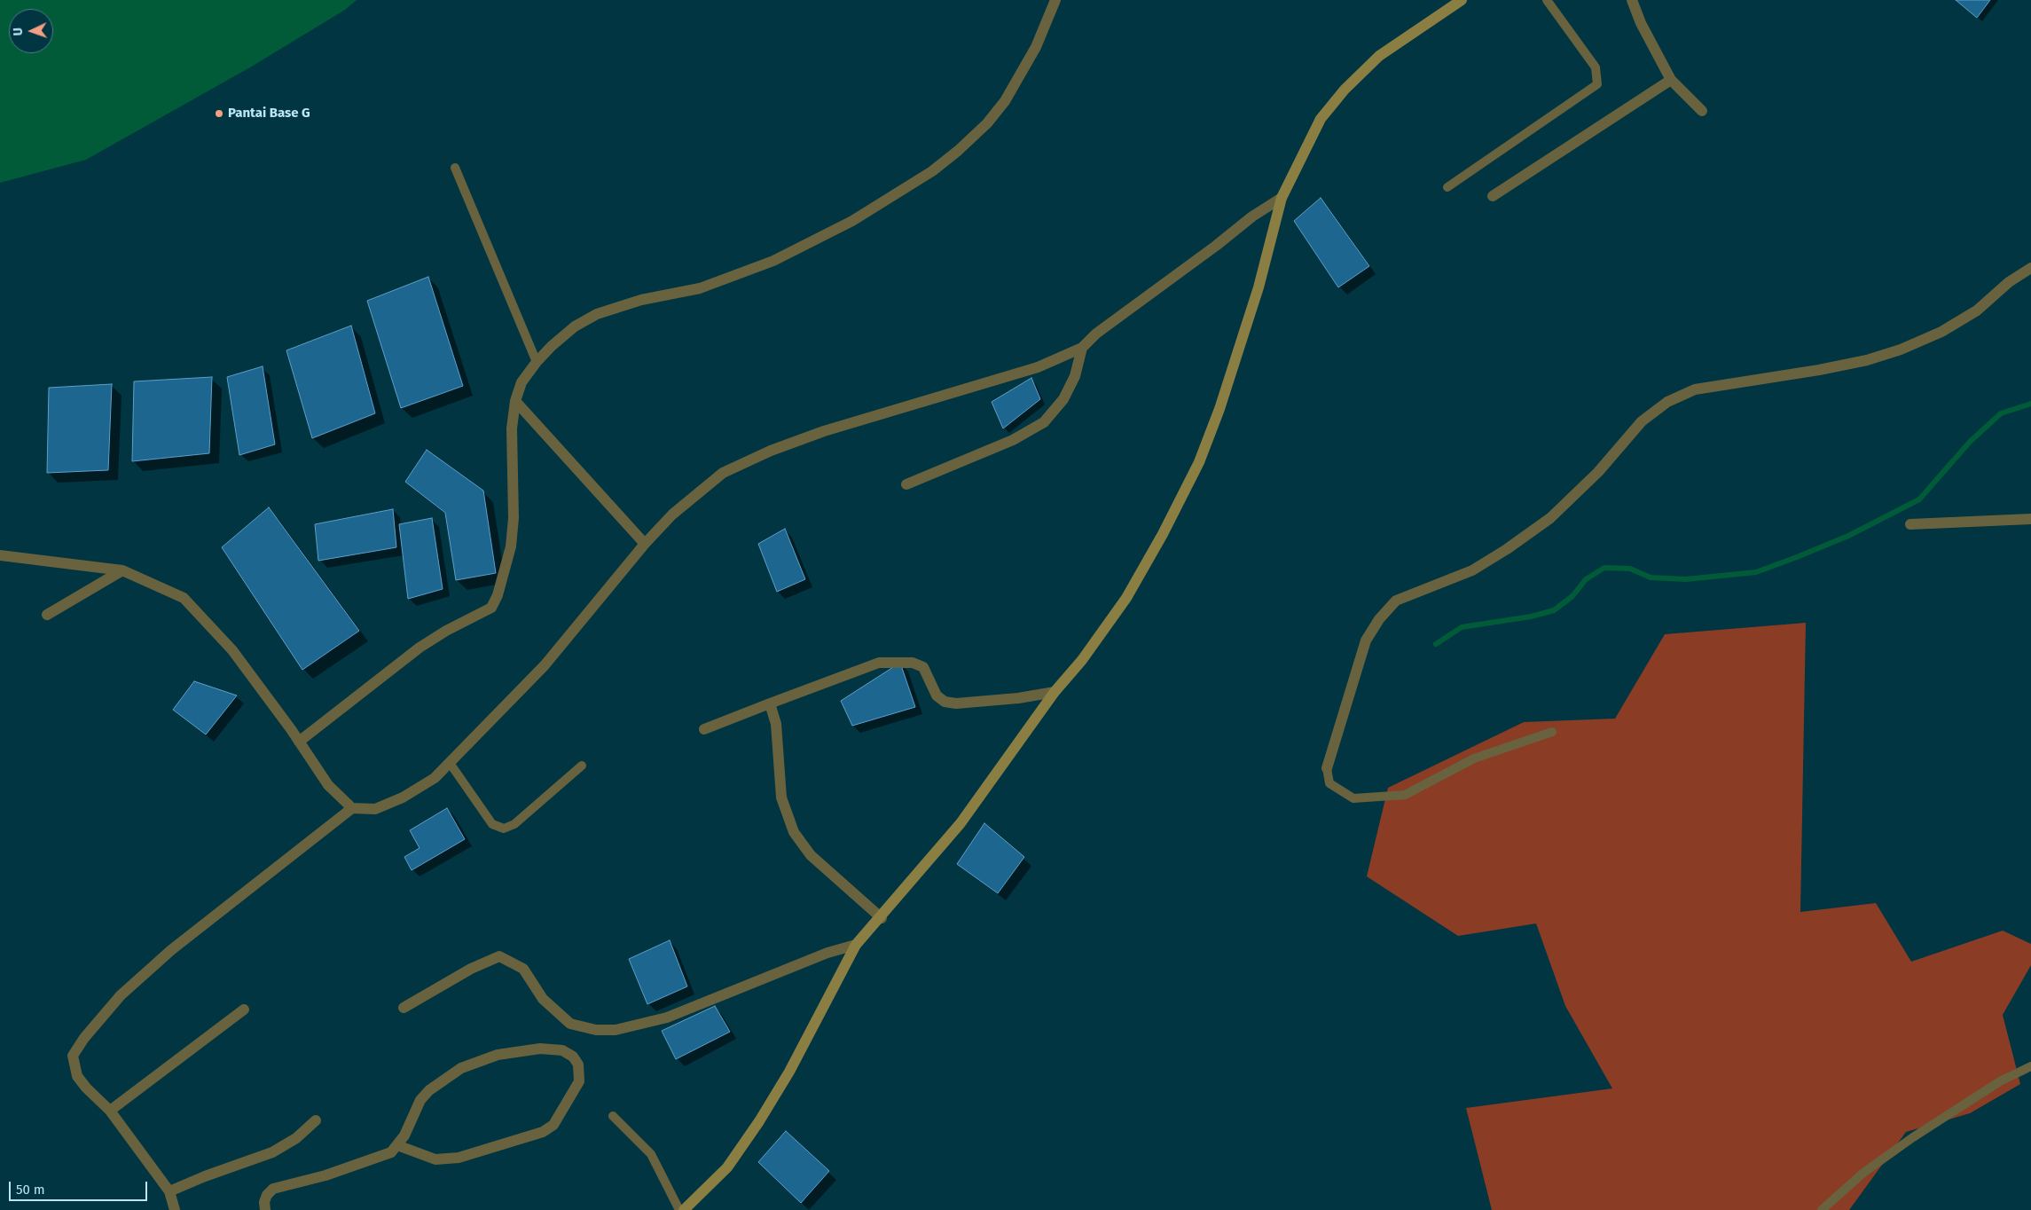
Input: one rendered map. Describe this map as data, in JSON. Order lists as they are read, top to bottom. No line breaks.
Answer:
{"places":["Pantai Base G"],"scale_bar":"50 m","north":"left"}
